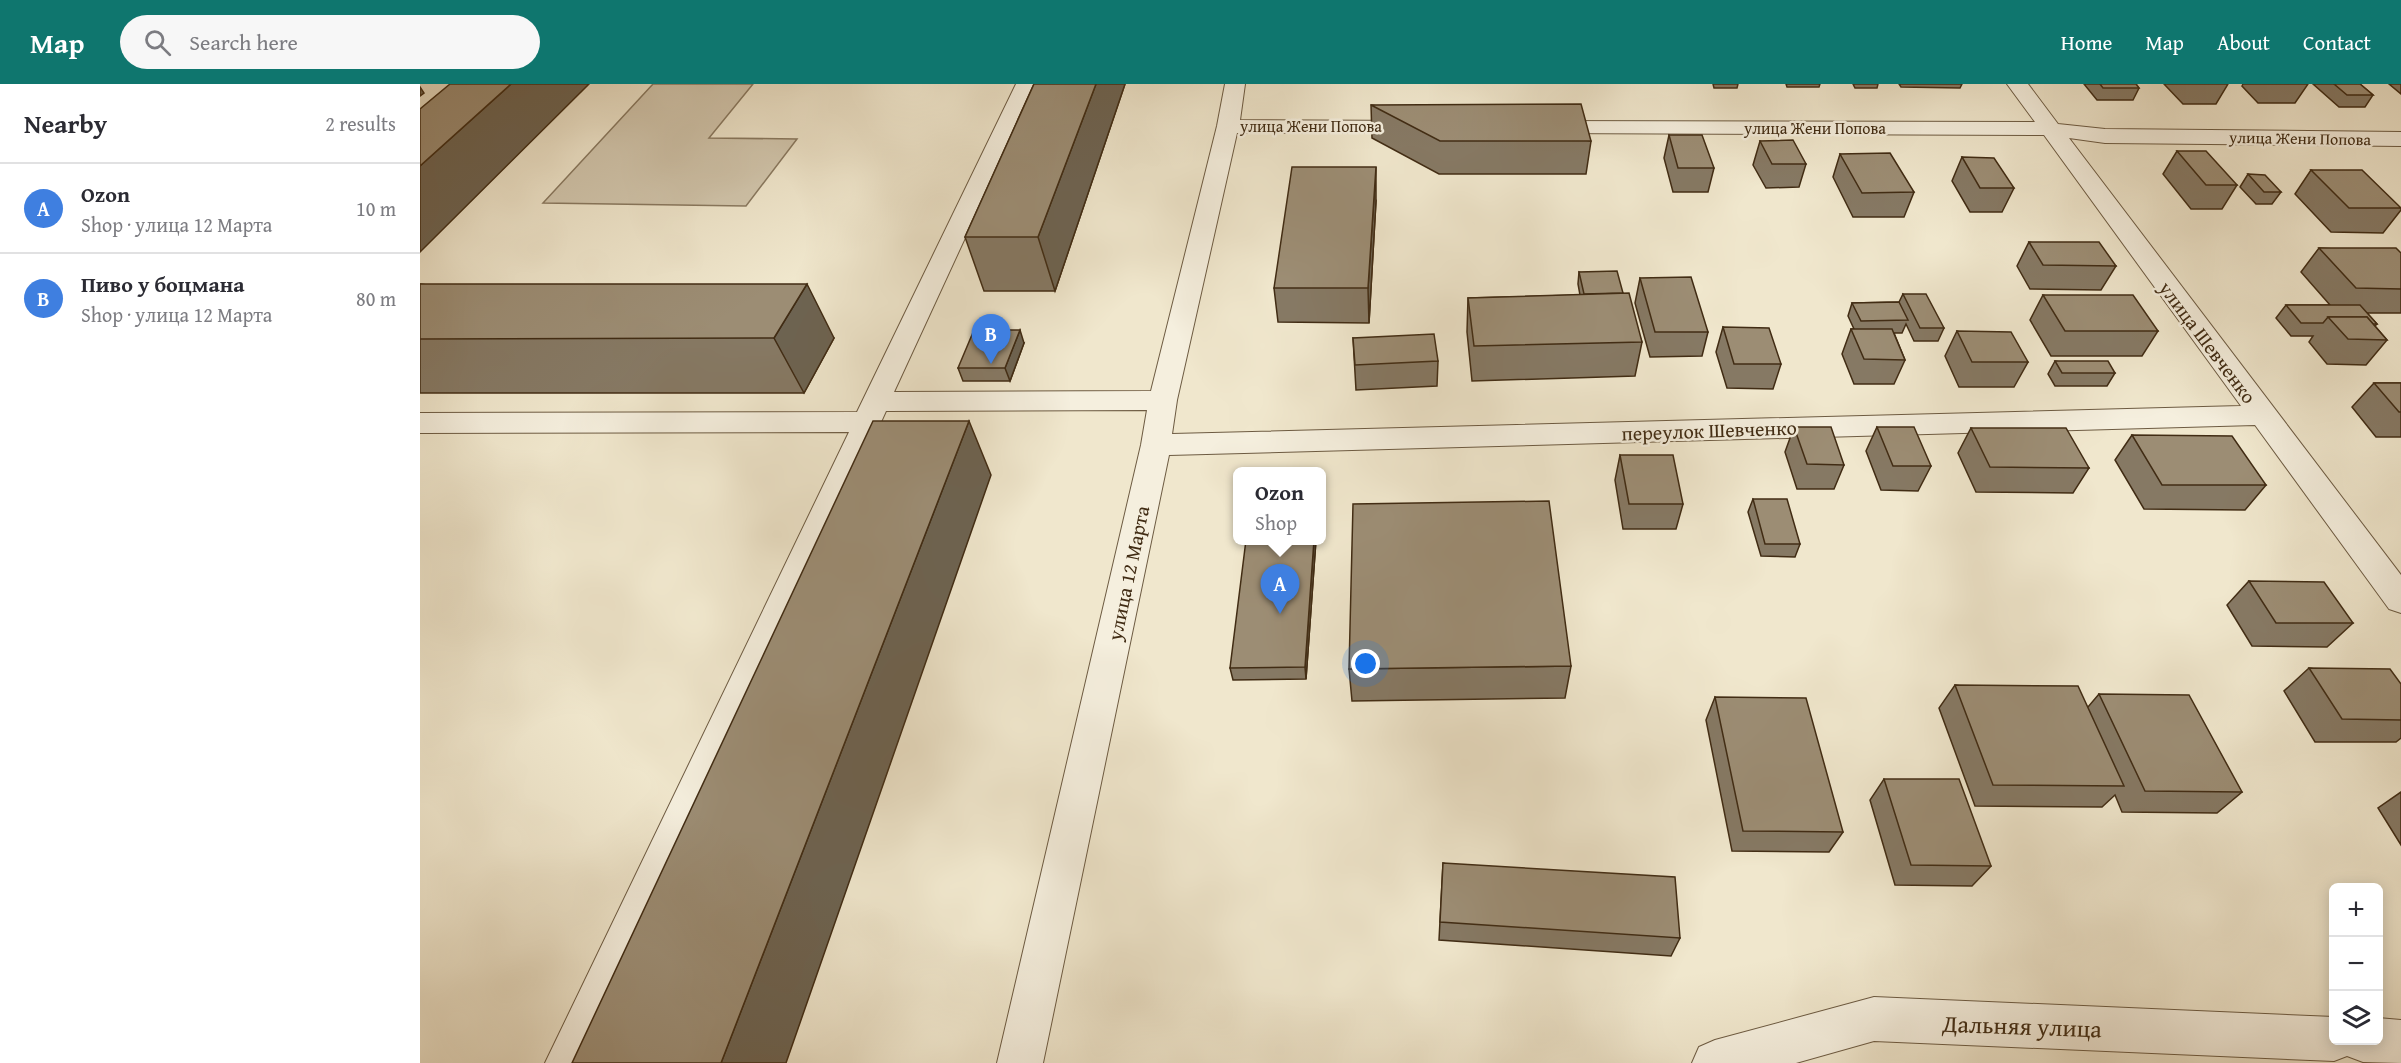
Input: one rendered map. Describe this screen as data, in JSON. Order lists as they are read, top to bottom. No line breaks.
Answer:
{"streets":{"street":["улица Жени Попова","улица Шевченко","переулок Шевченко","улица 12 Марта","Дальняя улица"]},"crossings":[["улица Жени Попова","улица Шевченко"],["улица Жени Попова","улица 12 Марта"],["улица Шевченко","переулок Шевченко"],["переулок Шевченко","улица 12 Марта"]],"page":{"header":"Map","search":"Search here","nav":["Home","Map","About","Contact"],"heading":["Nearby","2 results"],"list":[{"mark":"A","name":"Ozon","note":"Shop · улица 12 Марта","value":"10 m"},{"mark":"B","name":"Пиво у боцмана","note":"Shop · улица 12 Марта","value":"80 m"}],"pins":["B","A"],"popup":["Ozon","Shop"],"map_buttons":["+","−"]}}
